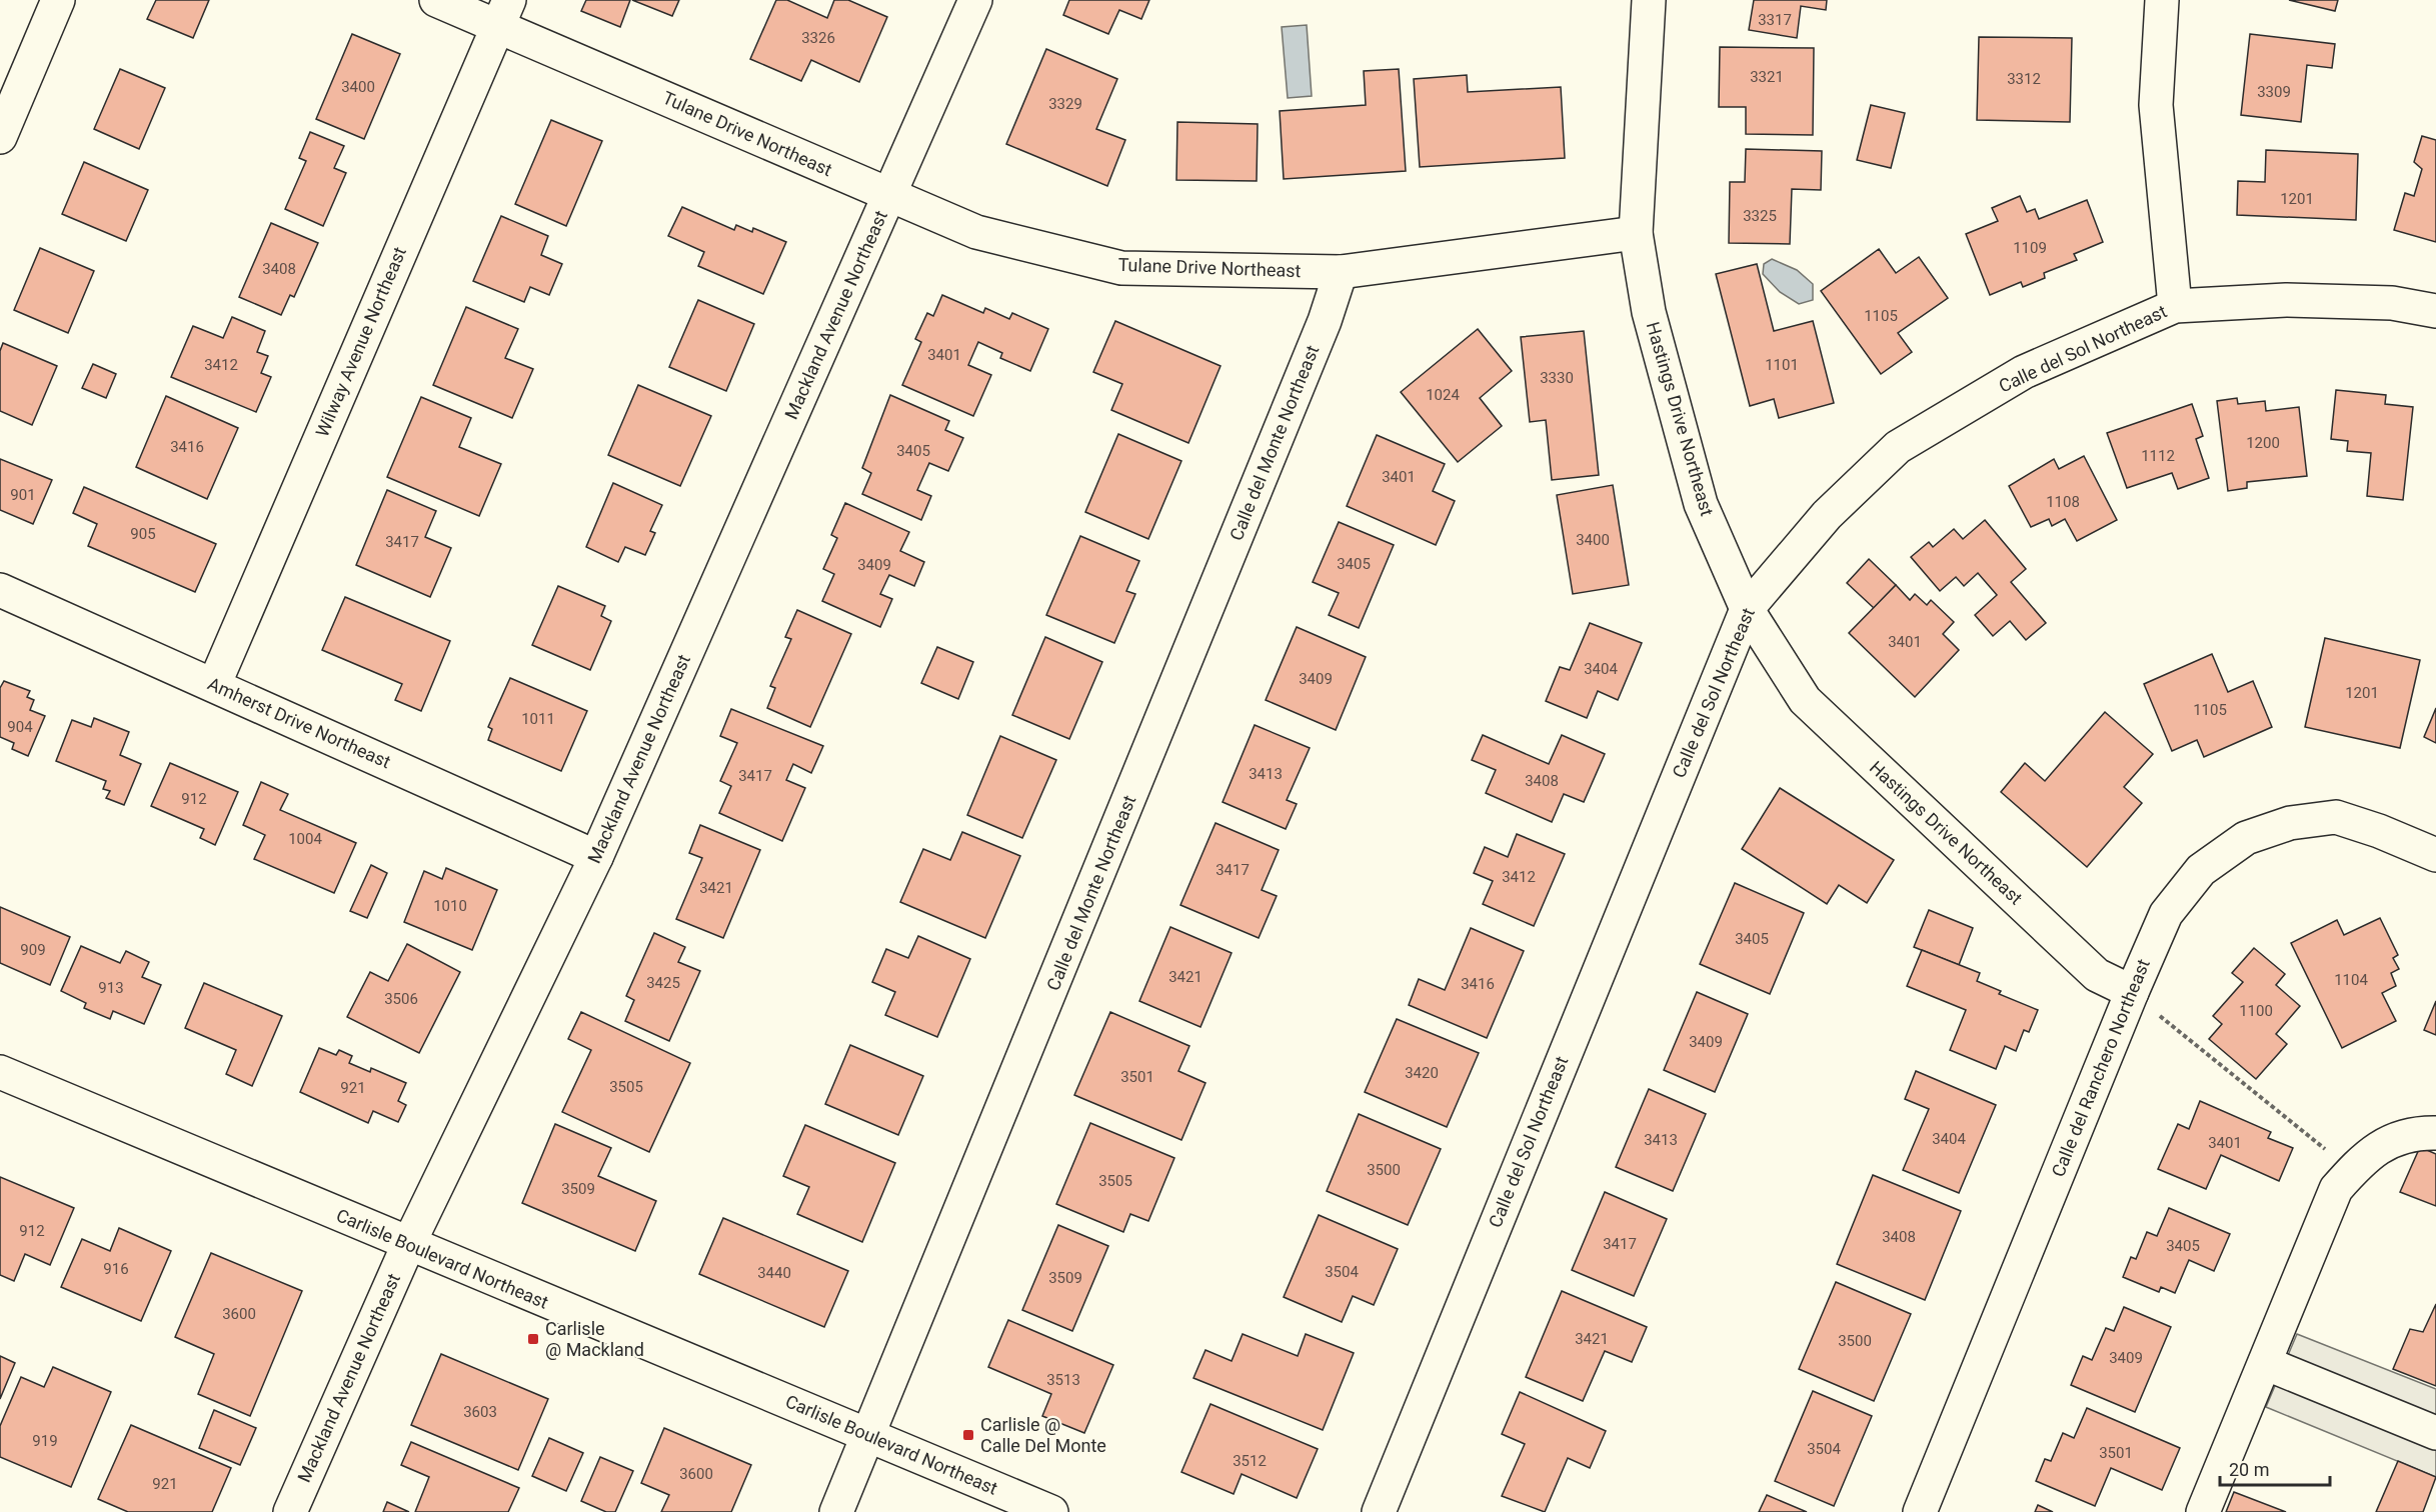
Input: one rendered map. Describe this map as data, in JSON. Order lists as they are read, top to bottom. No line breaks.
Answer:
{"streets":{"street":["Tulane Drive Northeast","Mackland Avenue Northeast","Wilway Avenue Northeast","Calle del Sol Northeast","Hastings Drive Northeast","Calle del Monte Northeast","Amherst Drive Northeast","Calle del Ranchero Northeast","Carlisle Boulevard Northeast"]},"crossings":[["Tulane Drive Northeast","Mackland Avenue Northeast"],["Tulane Drive Northeast","Wilway Avenue Northeast"],["Tulane Drive Northeast","Hastings Drive Northeast"],["Tulane Drive Northeast","Calle del Monte Northeast"],["Mackland Avenue Northeast","Amherst Drive Northeast"],["Mackland Avenue Northeast","Carlisle Boulevard Northeast"],["Wilway Avenue Northeast","Amherst Drive Northeast"],["Calle del Sol Northeast","Hastings Drive Northeast"],["Hastings Drive Northeast","Calle del Ranchero Northeast"],["Calle del Monte Northeast","Carlisle Boulevard Northeast"]],"places":{"transit":["Carlisle @ Mackland","Carlisle @ Calle Del Monte"]},"house_numbers":["3317","3326","3321","3312","3400","3309","3329","1201","3325","1109","3408","1105","3401","3412","1101","3330","1024","1200","3416","3405","1112","3401","901","1108","905","3400","3417","3405","3409","3401","3404","3409","1201","1105","1011","904","3413","3417","3408","912","1004","3417","3412","3421","1010","3405","909","3421","1104","3425","3416","913","3506","1100","3409","3420","3501","3505","921","3404","3413","3401","3500","3505","3509","912","3408","3417","3405","916","3504","3440","3509","3600","3421","3500","3409","3513","3603","919","3504","3501","3512","3600","921"],"scale_bar":"20 m"}
